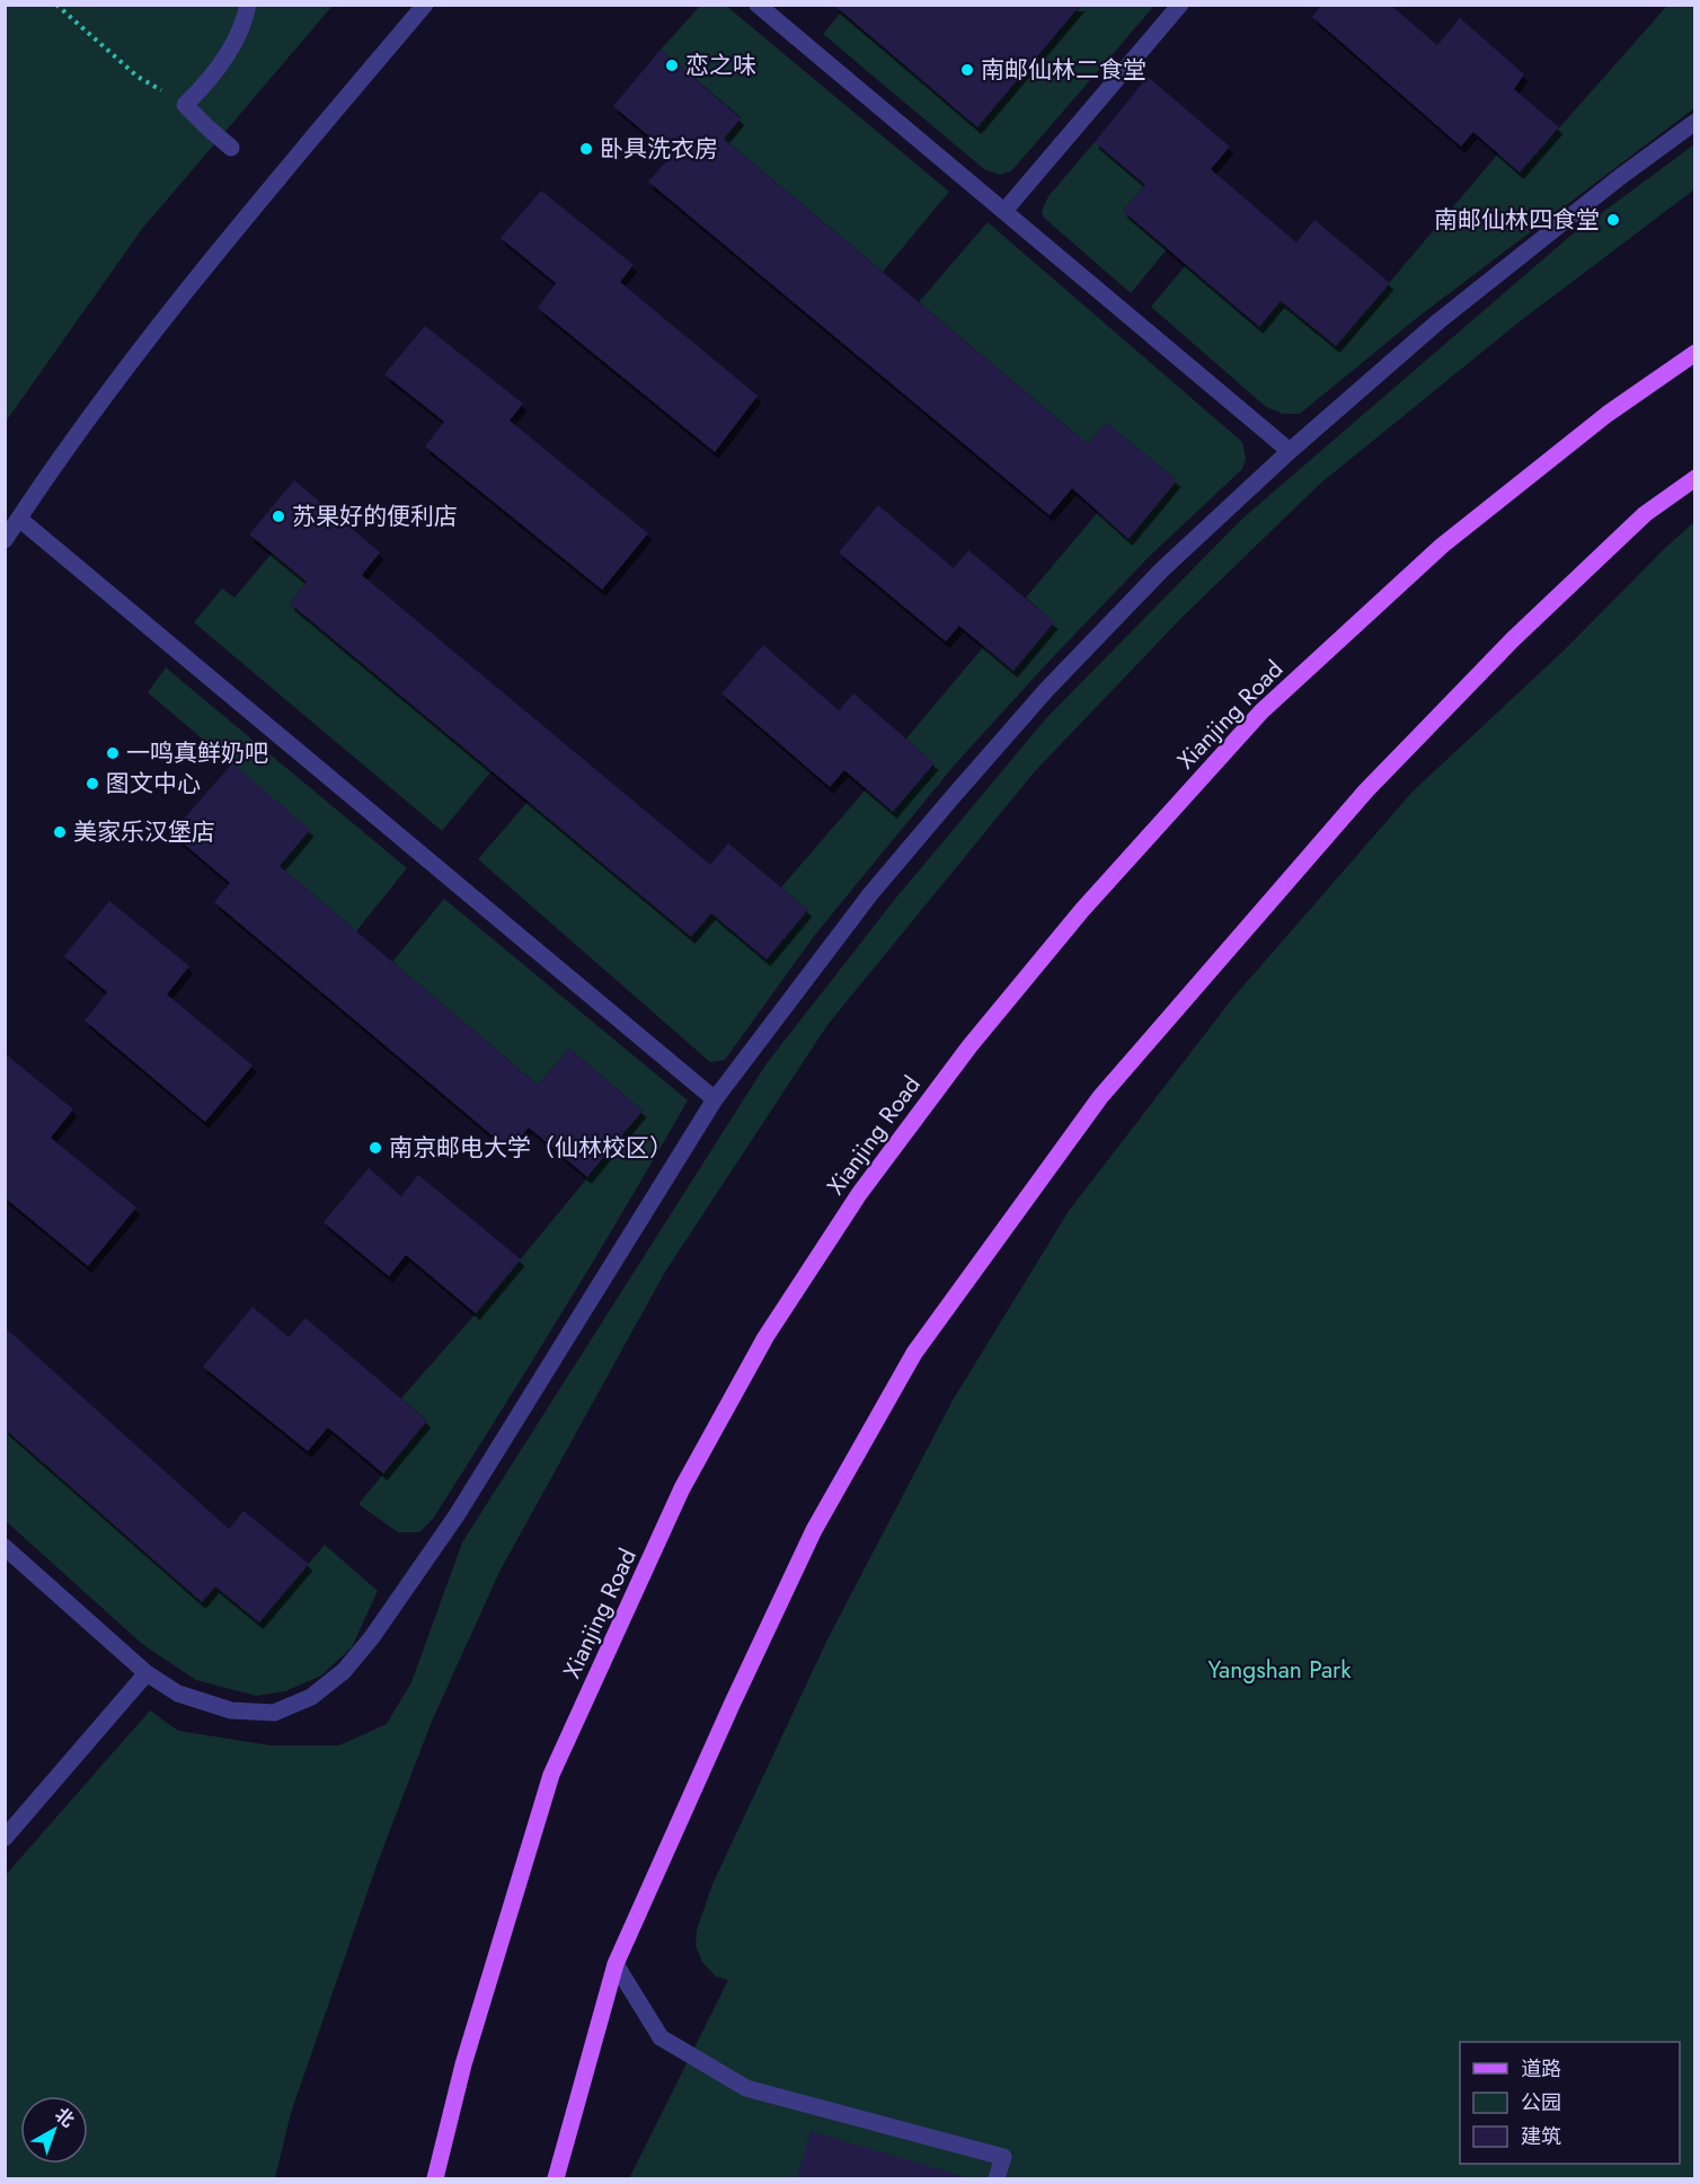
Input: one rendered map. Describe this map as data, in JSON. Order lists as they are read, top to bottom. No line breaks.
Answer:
{"streets":{"main road":["Xianjing Road"]},"parks":["Yangshan Park"],"places":["恋之味","南邮仙林二食堂","卧具洗衣房","南邮仙林四食堂","苏果好的便利店","一鸣真鲜奶吧","图文中心","美家乐汉堡店","南京邮电大学（仙林校区）"],"legend":["道路","公园","建筑"],"north":"top right"}
